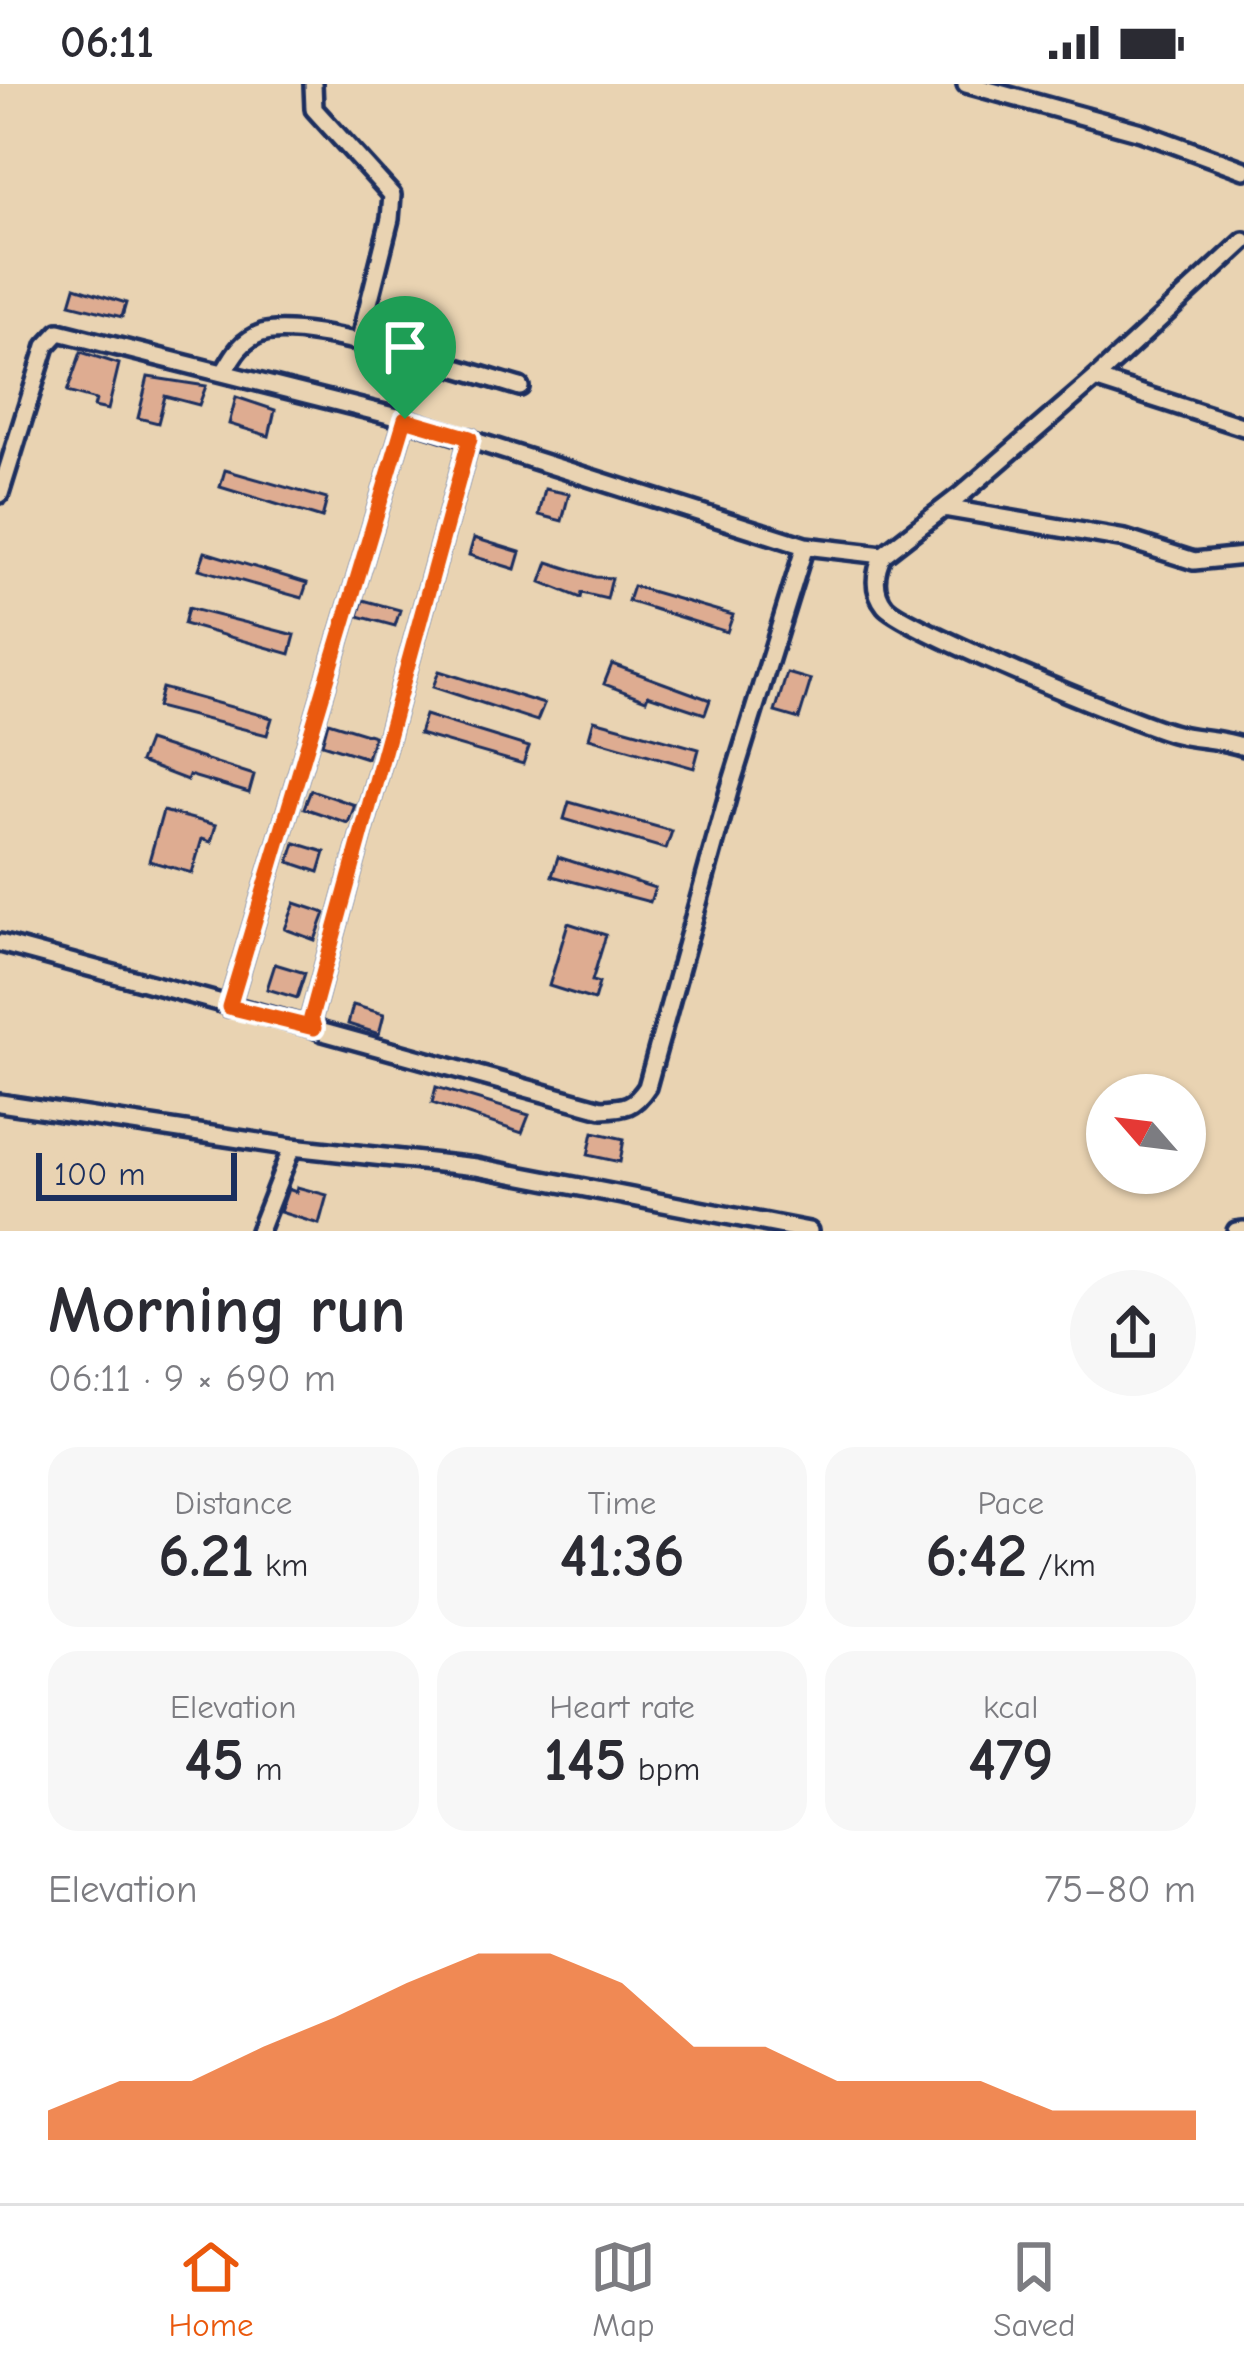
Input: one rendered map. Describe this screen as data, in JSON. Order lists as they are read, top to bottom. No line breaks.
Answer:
{"scale_bar":"100 m","north":"top left","page":{"status":"06:11","scale":"100 m","heading":["Morning run","06:11 · 9 × 690 m"],"stats":[["Distance","6.21 km"],["Time","41:36"],["Pace","6:42 /km"],["Elevation","45 m"],["Heart rate","145 bpm"],["kcal","479"]],"chart":["Elevation","75–80 m"],"tabs":["Home","Map","Saved"]}}
